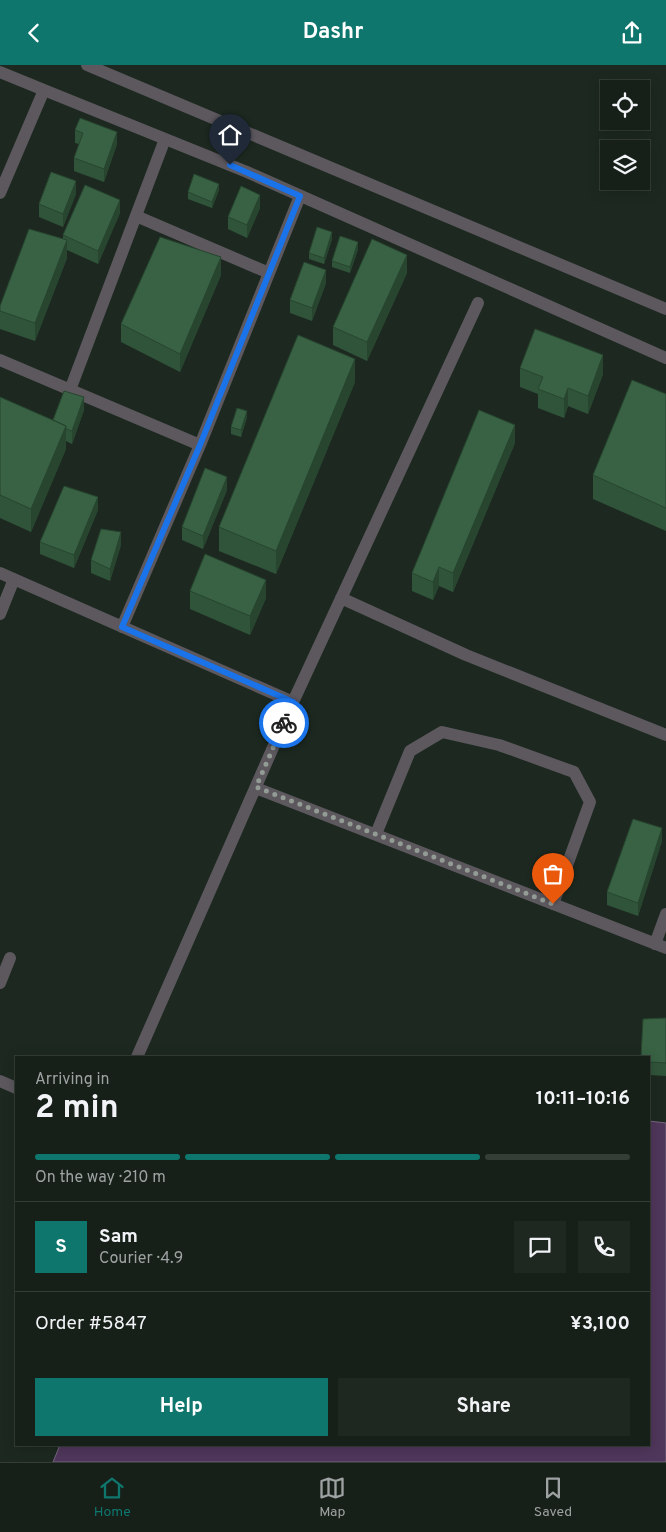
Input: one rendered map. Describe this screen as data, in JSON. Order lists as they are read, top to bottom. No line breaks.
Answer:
{"page":{"header":"Dashr","heading":["2 min","Arriving in","10:11–10:16"],"panel":["Sam","Courier · 4.9","Order #5847","¥3,100"],"bar":"On the way · 210 m","round":"S","buttons":["Help","Share"],"tabs":["Home","Map","Saved"]}}
